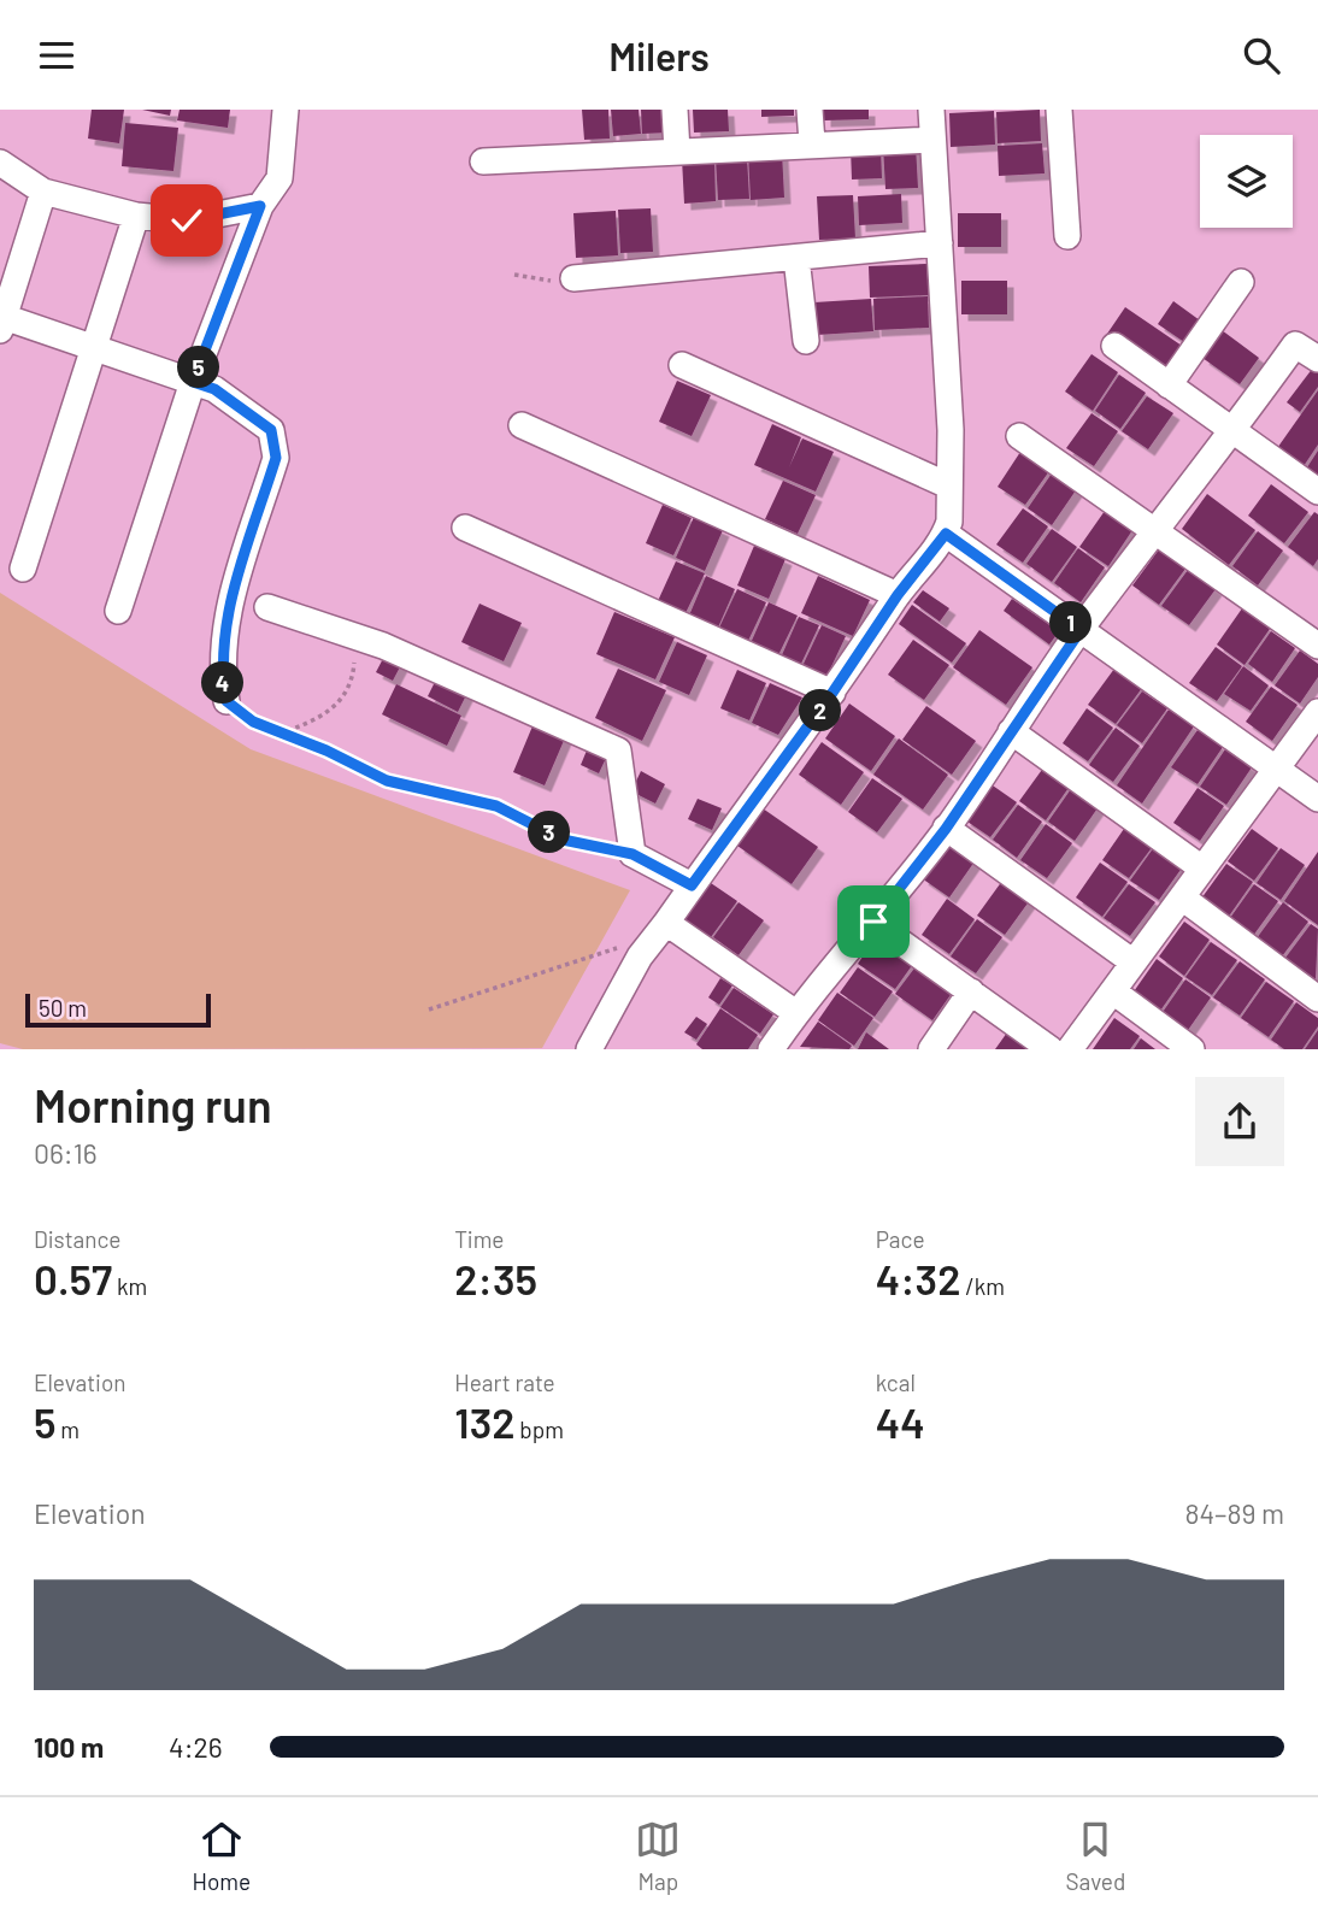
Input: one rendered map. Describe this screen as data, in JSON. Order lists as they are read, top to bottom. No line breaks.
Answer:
{"scale_bar":"50 m","page":{"header":"Milers","pins":["5","1","4","2","3"],"scale":"50 m","heading":["Morning run","06:16"],"stats":[["Distance","0.57 km"],["Time","2:35"],["Pace","4:32 /km"],["Elevation","5 m"],["Heart rate","132 bpm"],["kcal","44"]],"chart":["Elevation","84–89 m"],"list":[{"name":"100 m","note":"4:26"}],"tabs":["Home","Map","Saved"]}}
